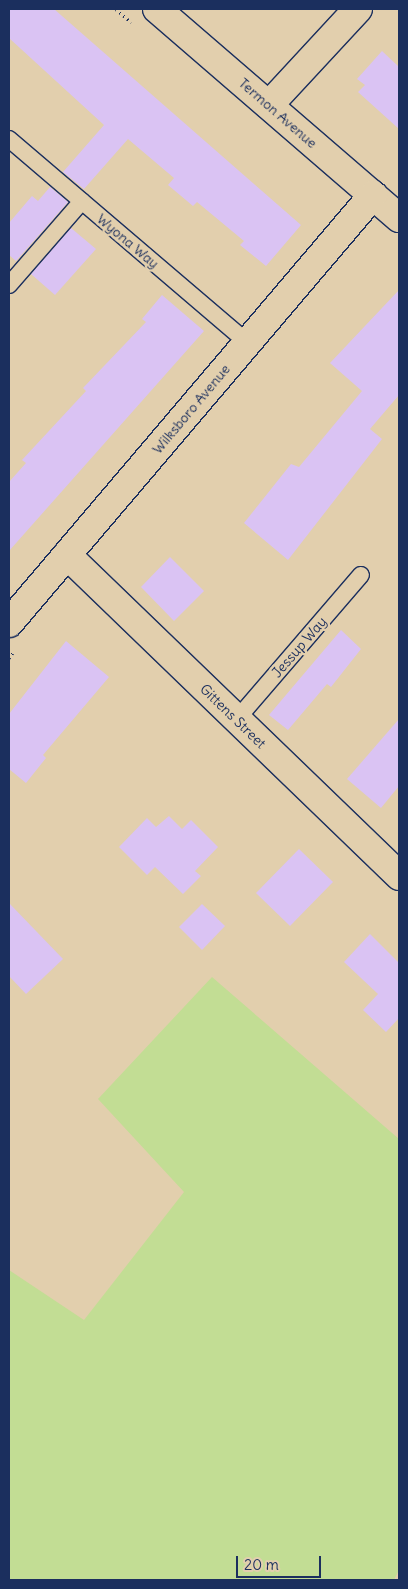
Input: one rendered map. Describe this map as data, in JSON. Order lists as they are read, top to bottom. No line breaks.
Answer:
{"streets":{"street":["Termon Avenue","Wilksboro Avenue","Gittens Street"],"lane":["Wyona Way","Jessup Way"]},"crossings":[["Termon Avenue","Wilksboro Avenue"],["Wyona Way","Wilksboro Avenue"],["Wilksboro Avenue","Gittens Street"],["Jessup Way","Gittens Street"]],"scale_bar":"20 m"}
